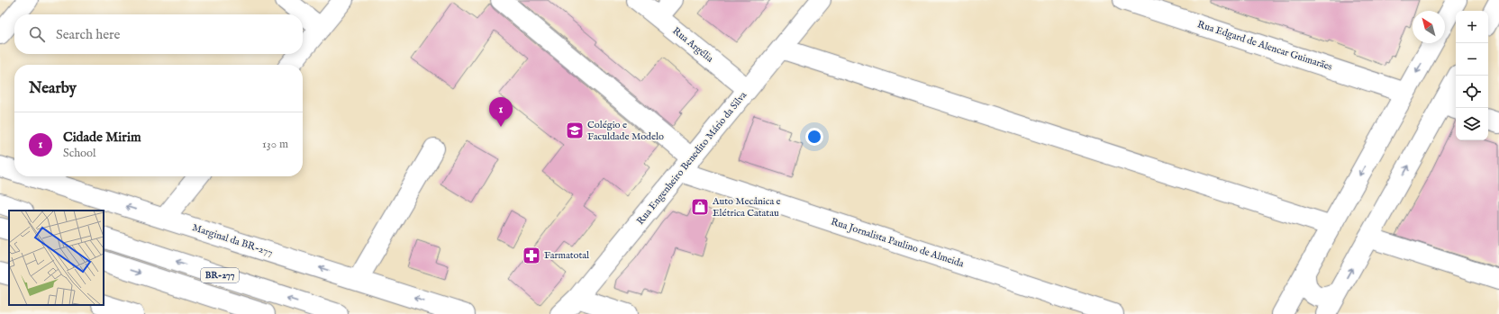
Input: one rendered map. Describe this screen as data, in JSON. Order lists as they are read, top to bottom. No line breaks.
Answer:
{"streets":{"main road":["Rua Argélia","Rua Edgard de Alencar Guimarães","Rua Engenheiro Benedito Mário da Silva","Marginal da BR-277","Rua Jornalista Paulino de Almeida","BR-277"]},"crossings":[["Rua Argélia","Rua Engenheiro Benedito Mário da Silva"],["Rua Engenheiro Benedito Mário da Silva","Rua Jornalista Paulino de Almeida"]],"places":{"school or university":["Colégio e Faculdade Modelo"],"shop":["Auto Mecânica e Elétrica Catatau"],"pharmacy":["Farmatotal"]},"north":"top left","page":{"map_buttons":["+","−"],"search":"Search here","heading":"Nearby","pins":"1","list":[{"mark":"1","name":"Cidade Mirim","note":"School","value":"130 m"}]}}
